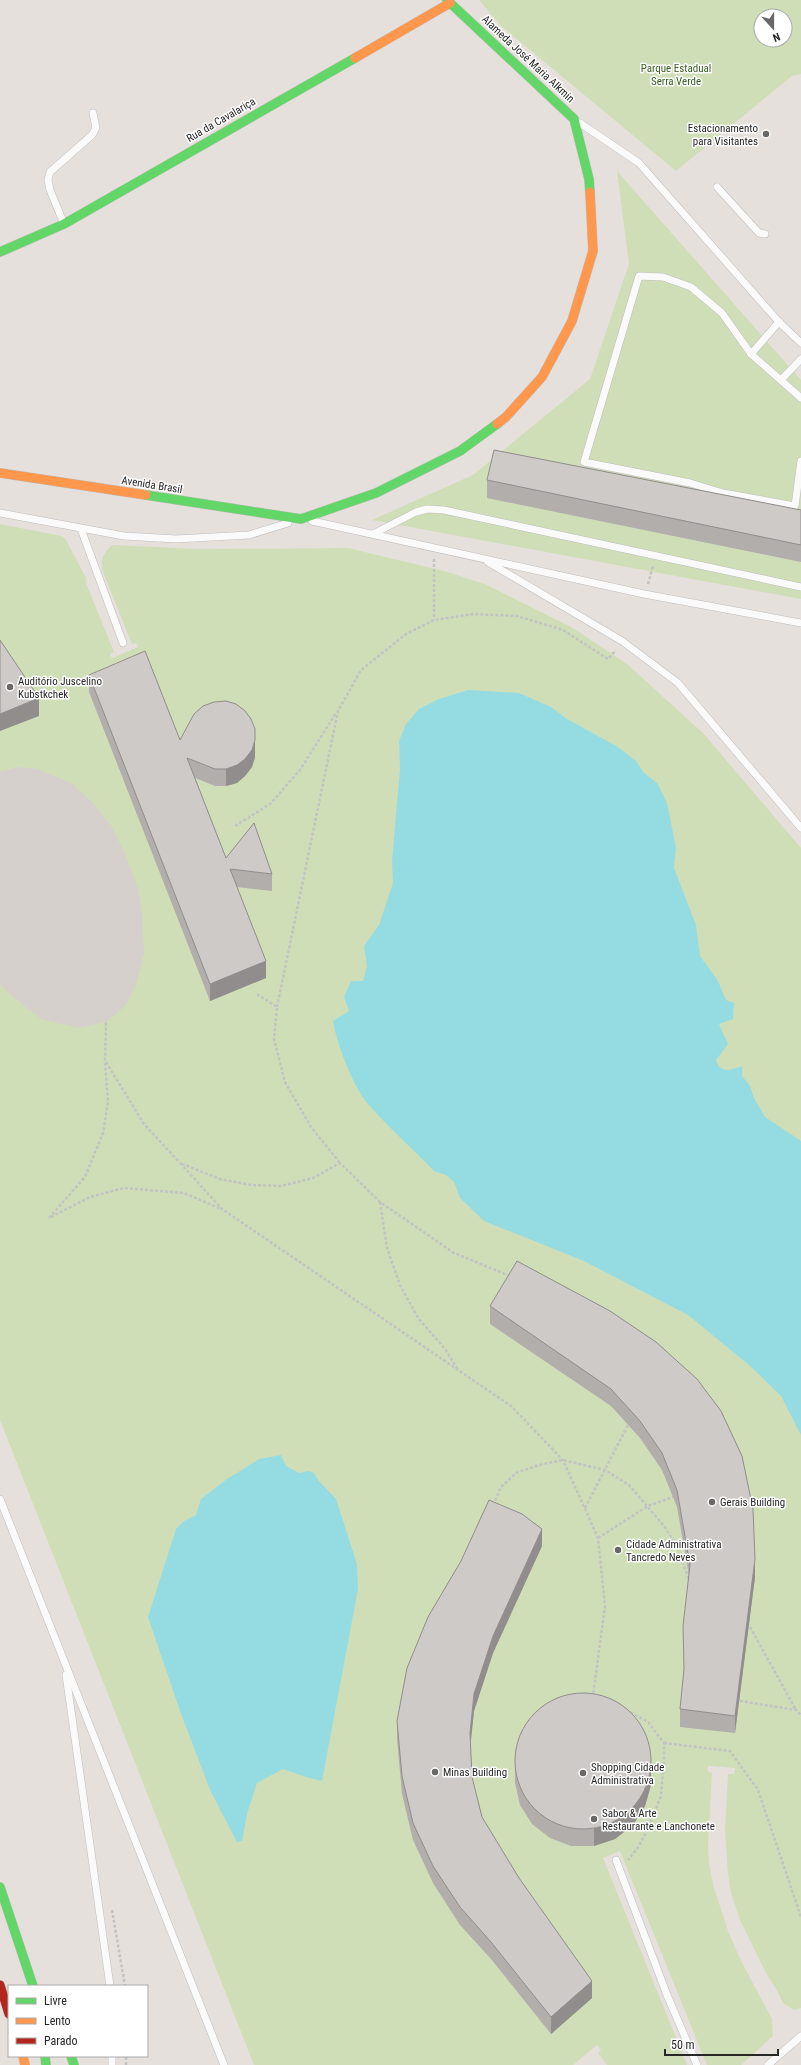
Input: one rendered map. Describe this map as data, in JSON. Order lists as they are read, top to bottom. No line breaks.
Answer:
{"streets":{"main road":["Alameda José Maria Alkmin","Rua da Cavalariça","Avenida Brasil"]},"crossings":[["Alameda José Maria Alkmin","Rua da Cavalariça"]],"parks":["Parque Estadual Serra Verde"],"places":["Estacionamento para Visitantes","Auditório Juscelino Kubstkchek","Gerais Building","Cidade Administrativa Tancredo Neves","Minas Building","Shopping Cidade Administrativa","Sabor & Arte Restaurante e Lanchonete"],"legend":["Livre","Lento","Parado"],"scale_bar":"50 m","north":"bottom"}
